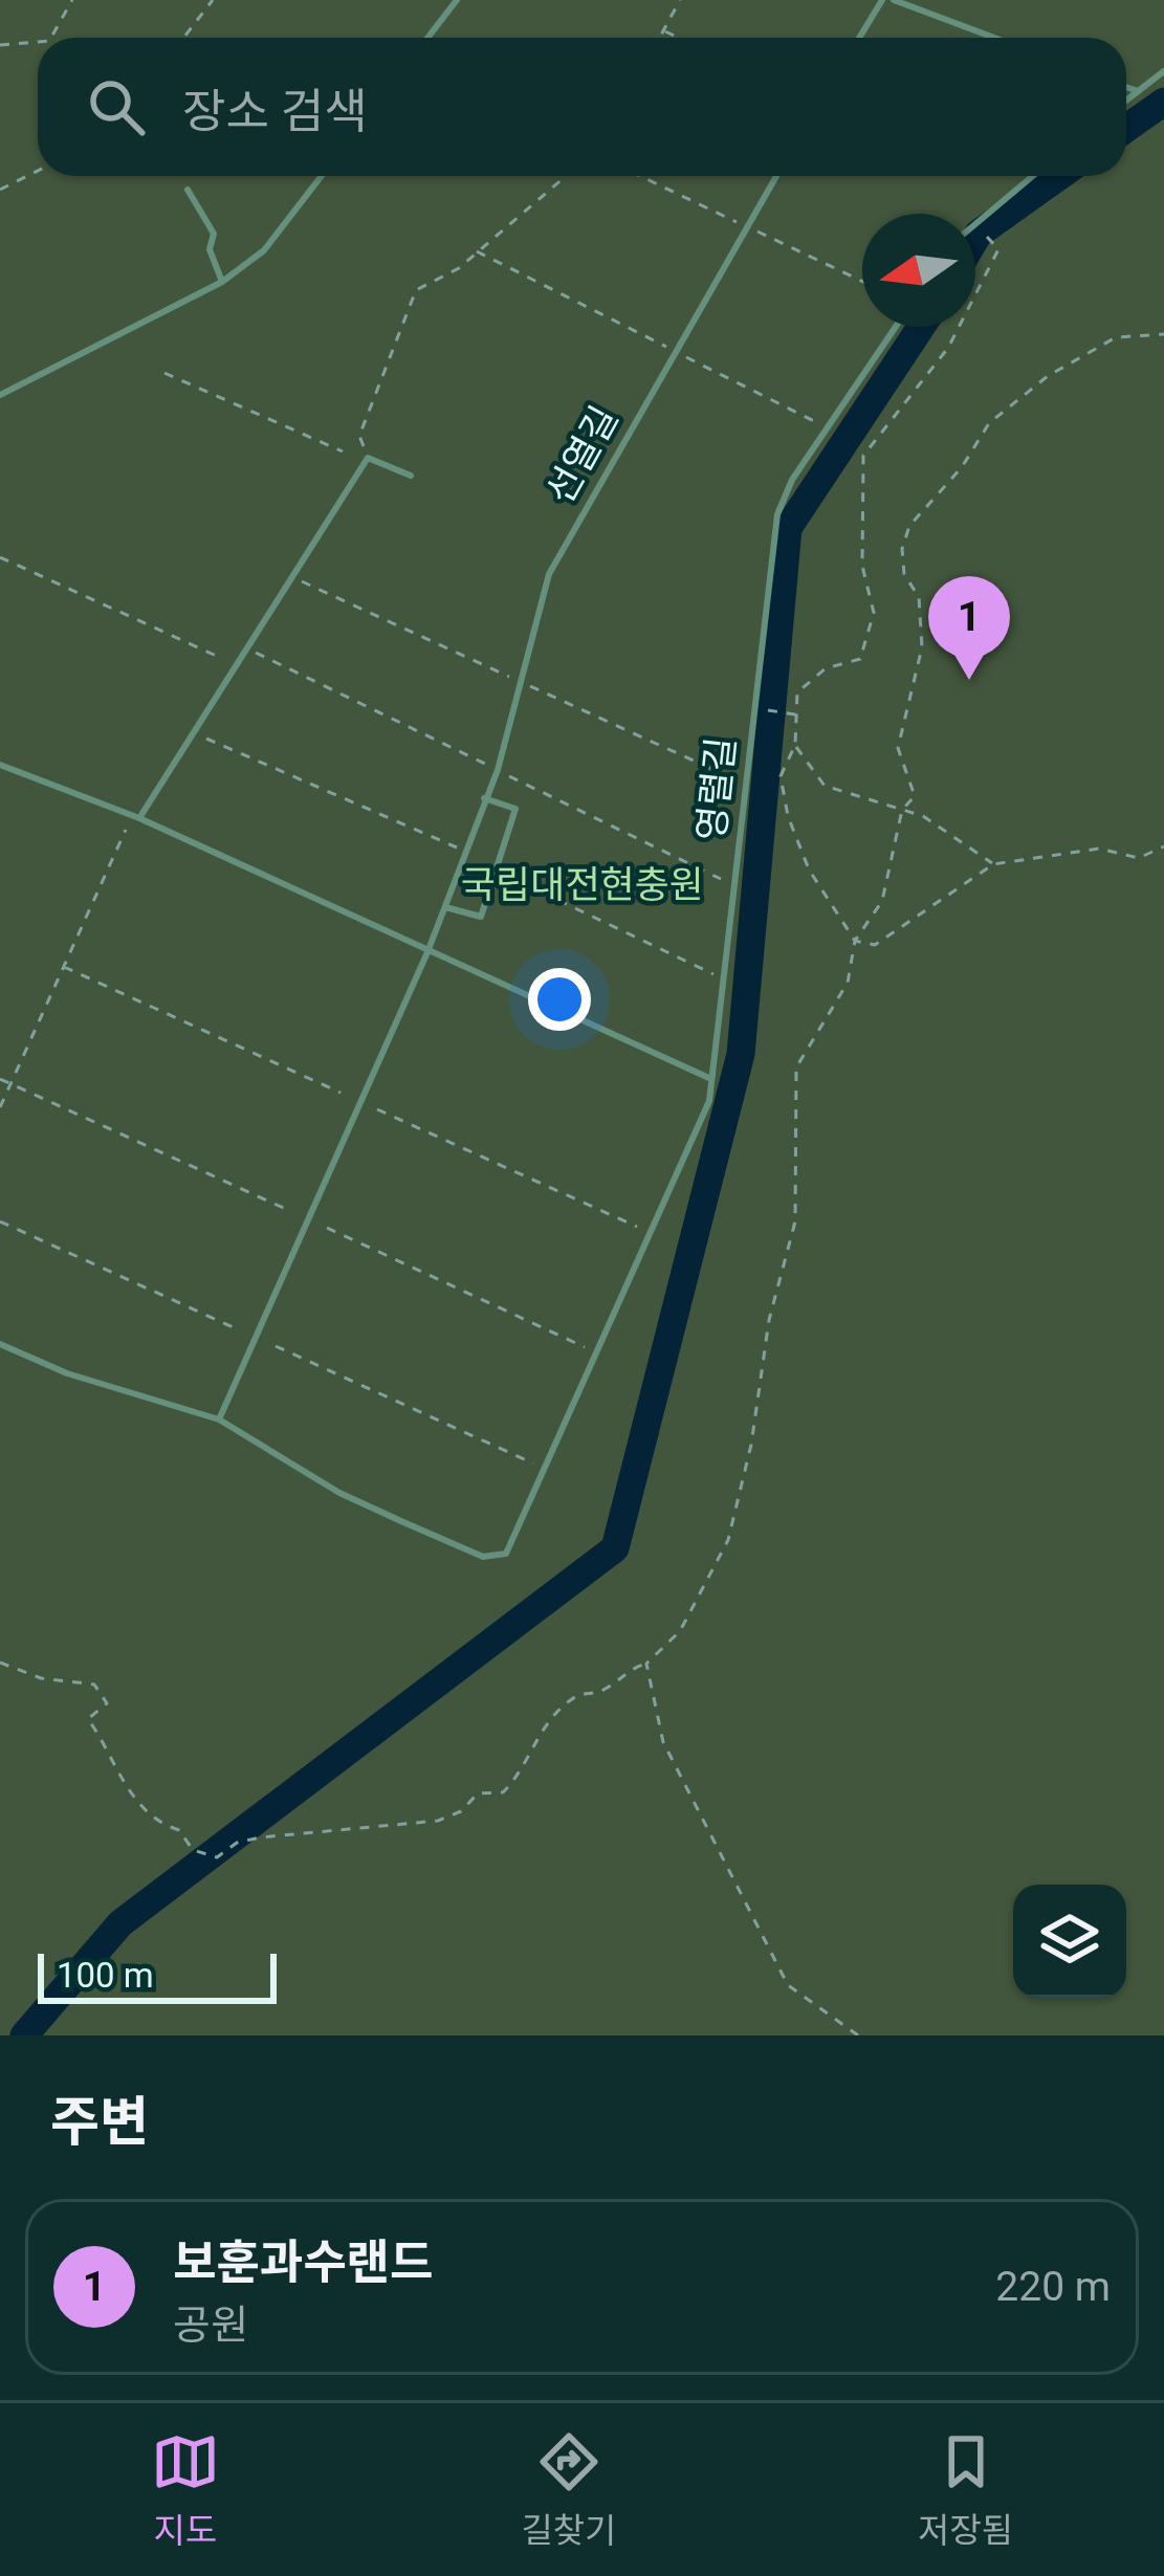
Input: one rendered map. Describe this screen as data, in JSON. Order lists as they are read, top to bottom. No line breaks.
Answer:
{"streets":{"lane":["선열길","영렬길"]},"parks":["국립대전현충원"],"scale_bar":"100 m","north":"left","page":{"search":"장소 검색","pins":"1","scale":"100 m","heading":"주변","list":[{"mark":"1","name":"보훈과수랜드","note":"공원","value":"220 m"}],"nav":["지도","길찾기","저장됨"]}}
